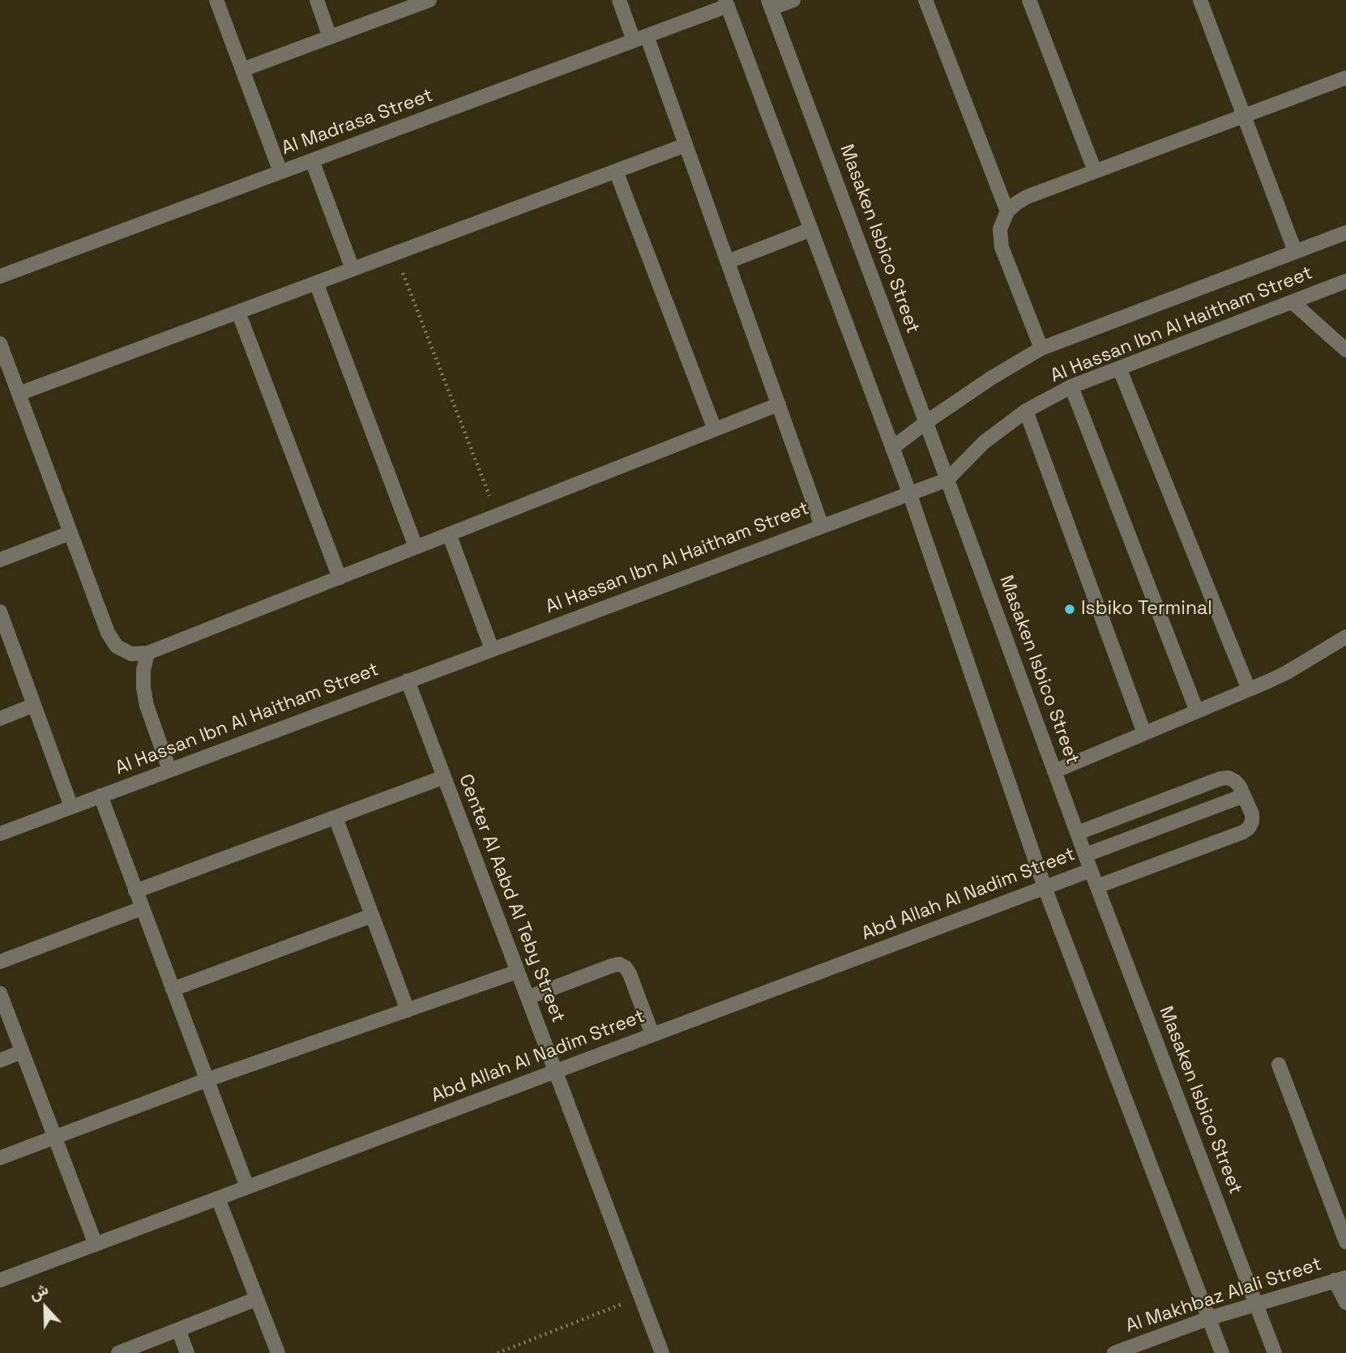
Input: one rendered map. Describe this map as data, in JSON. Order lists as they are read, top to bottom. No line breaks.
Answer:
{"streets":{"street":["Al Madrasa Street","Masaken Isbico Street","Al Hassan Ibn Al Haitham Street","Abd Allah Al Nadim Street","Center Al Aabd Al Teby Street","Al Makhbaz Alali Street"]},"crossings":[["Masaken Isbico Street","Al Hassan Ibn Al Haitham Street"],["Masaken Isbico Street","Abd Allah Al Nadim Street"],["Masaken Isbico Street","Al Makhbaz Alali Street"],["Al Hassan Ibn Al Haitham Street","Center Al Aabd Al Teby Street"],["Abd Allah Al Nadim Street","Center Al Aabd Al Teby Street"]],"places":["Isbiko Terminal"],"north":"top"}
